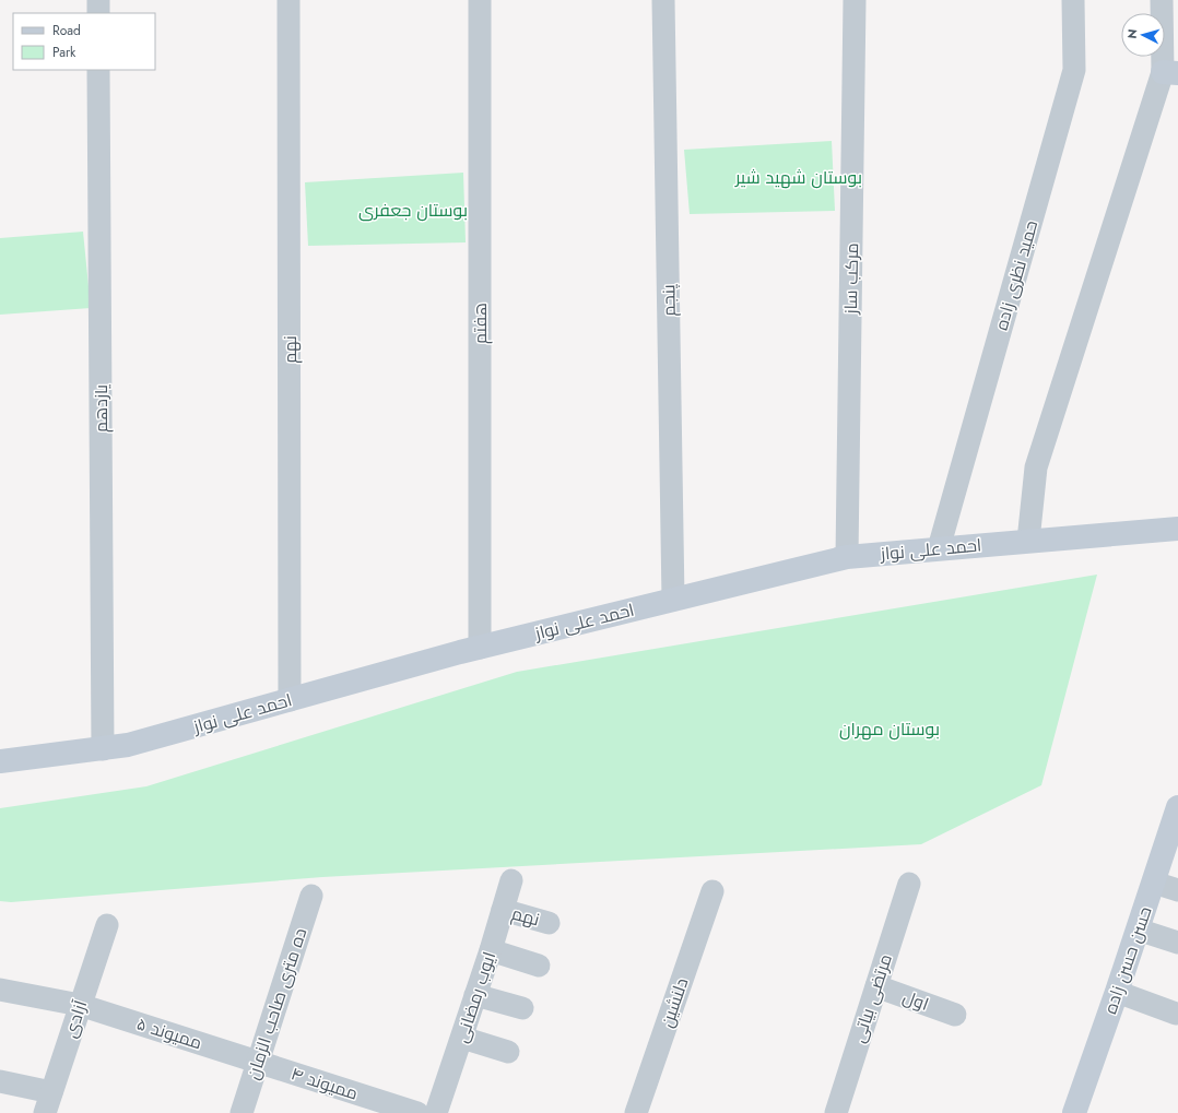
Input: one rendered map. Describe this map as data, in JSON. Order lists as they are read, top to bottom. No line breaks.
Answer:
{"streets":{"main road":["احمد علی نواز","حسن حسن زاده"],"street":["حمید نظری زاده","مرکب ساز","پنجم","هفتم","نهم","یازدهم","ایوب رمضانی","مرتضی بیاتی","اول","دلنشین","ده متری صاحب الزمان","آزادی","ممیوند ۵","ممیوند ۴"]},"crossings":[["حمید نظری زاده","احمد علی نواز"],["مرکب ساز","احمد علی نواز"],["پنجم","احمد علی نواز"],["هفتم","احمد علی نواز"],["نهم","احمد علی نواز"],["نهم","ایوب رمضانی"],["یازدهم","احمد علی نواز"],["مرتضی بیاتی","اول"],["ده متری صاحب الزمان","ممیوند ۵"],["ده متری صاحب الزمان","ممیوند ۴"],["آزادی","ممیوند ۵"],["ممیوند ۵","ممیوند ۴"]],"parks":["بوستان شهید شیر","بوستان جعفری","بوستان مهران"],"legend":["Road","Park"],"north":"left"}
